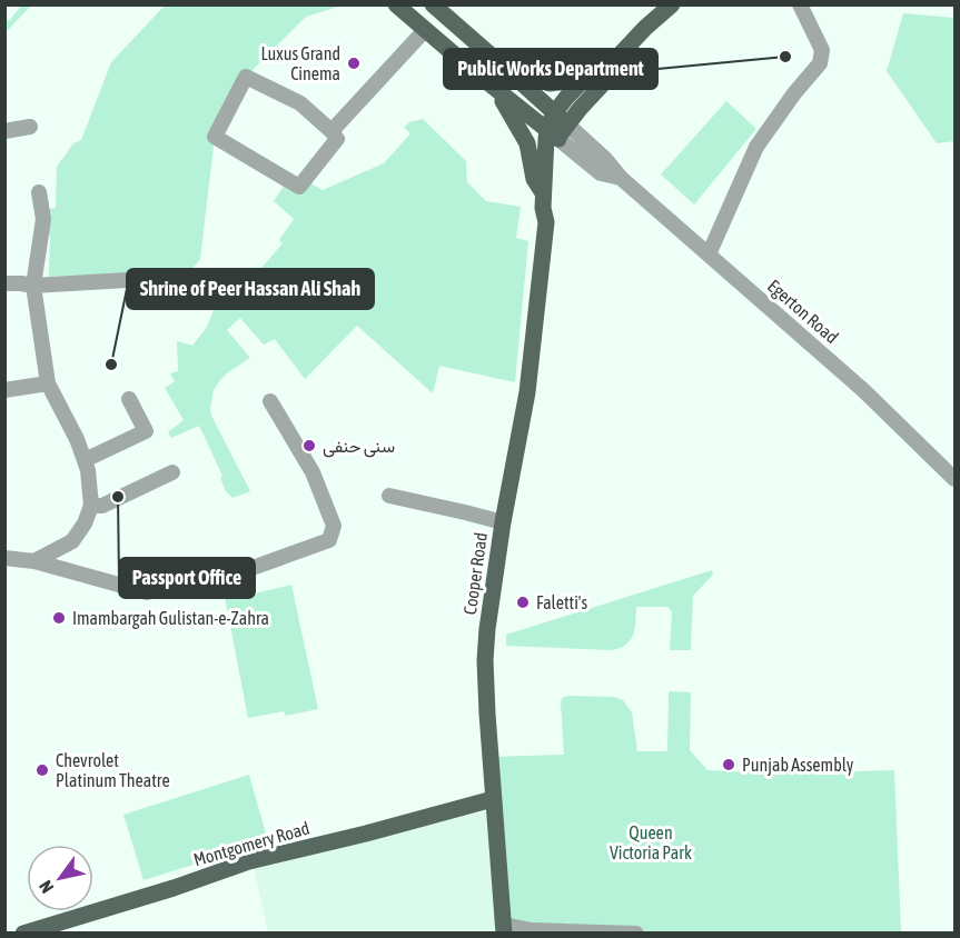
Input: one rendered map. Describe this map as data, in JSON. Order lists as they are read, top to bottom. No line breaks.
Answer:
{"streets":{"main road":["Egerton Road","Cooper Road","Montgomery Road"]},"crossings":[["Egerton Road","Cooper Road"],["Cooper Road","Montgomery Road"]],"parks":["Queen Victoria Park"],"places":["Public Works Department","Luxus Grand Cinema","Shrine of Peer Hassan Ali Shah","سنی حنفی","Passport Office","Faletti's","Imambargah Gulistan-e-Zahra","Punjab Assembly","Chevrolet Platinum Theatre"],"north":"bottom left"}
